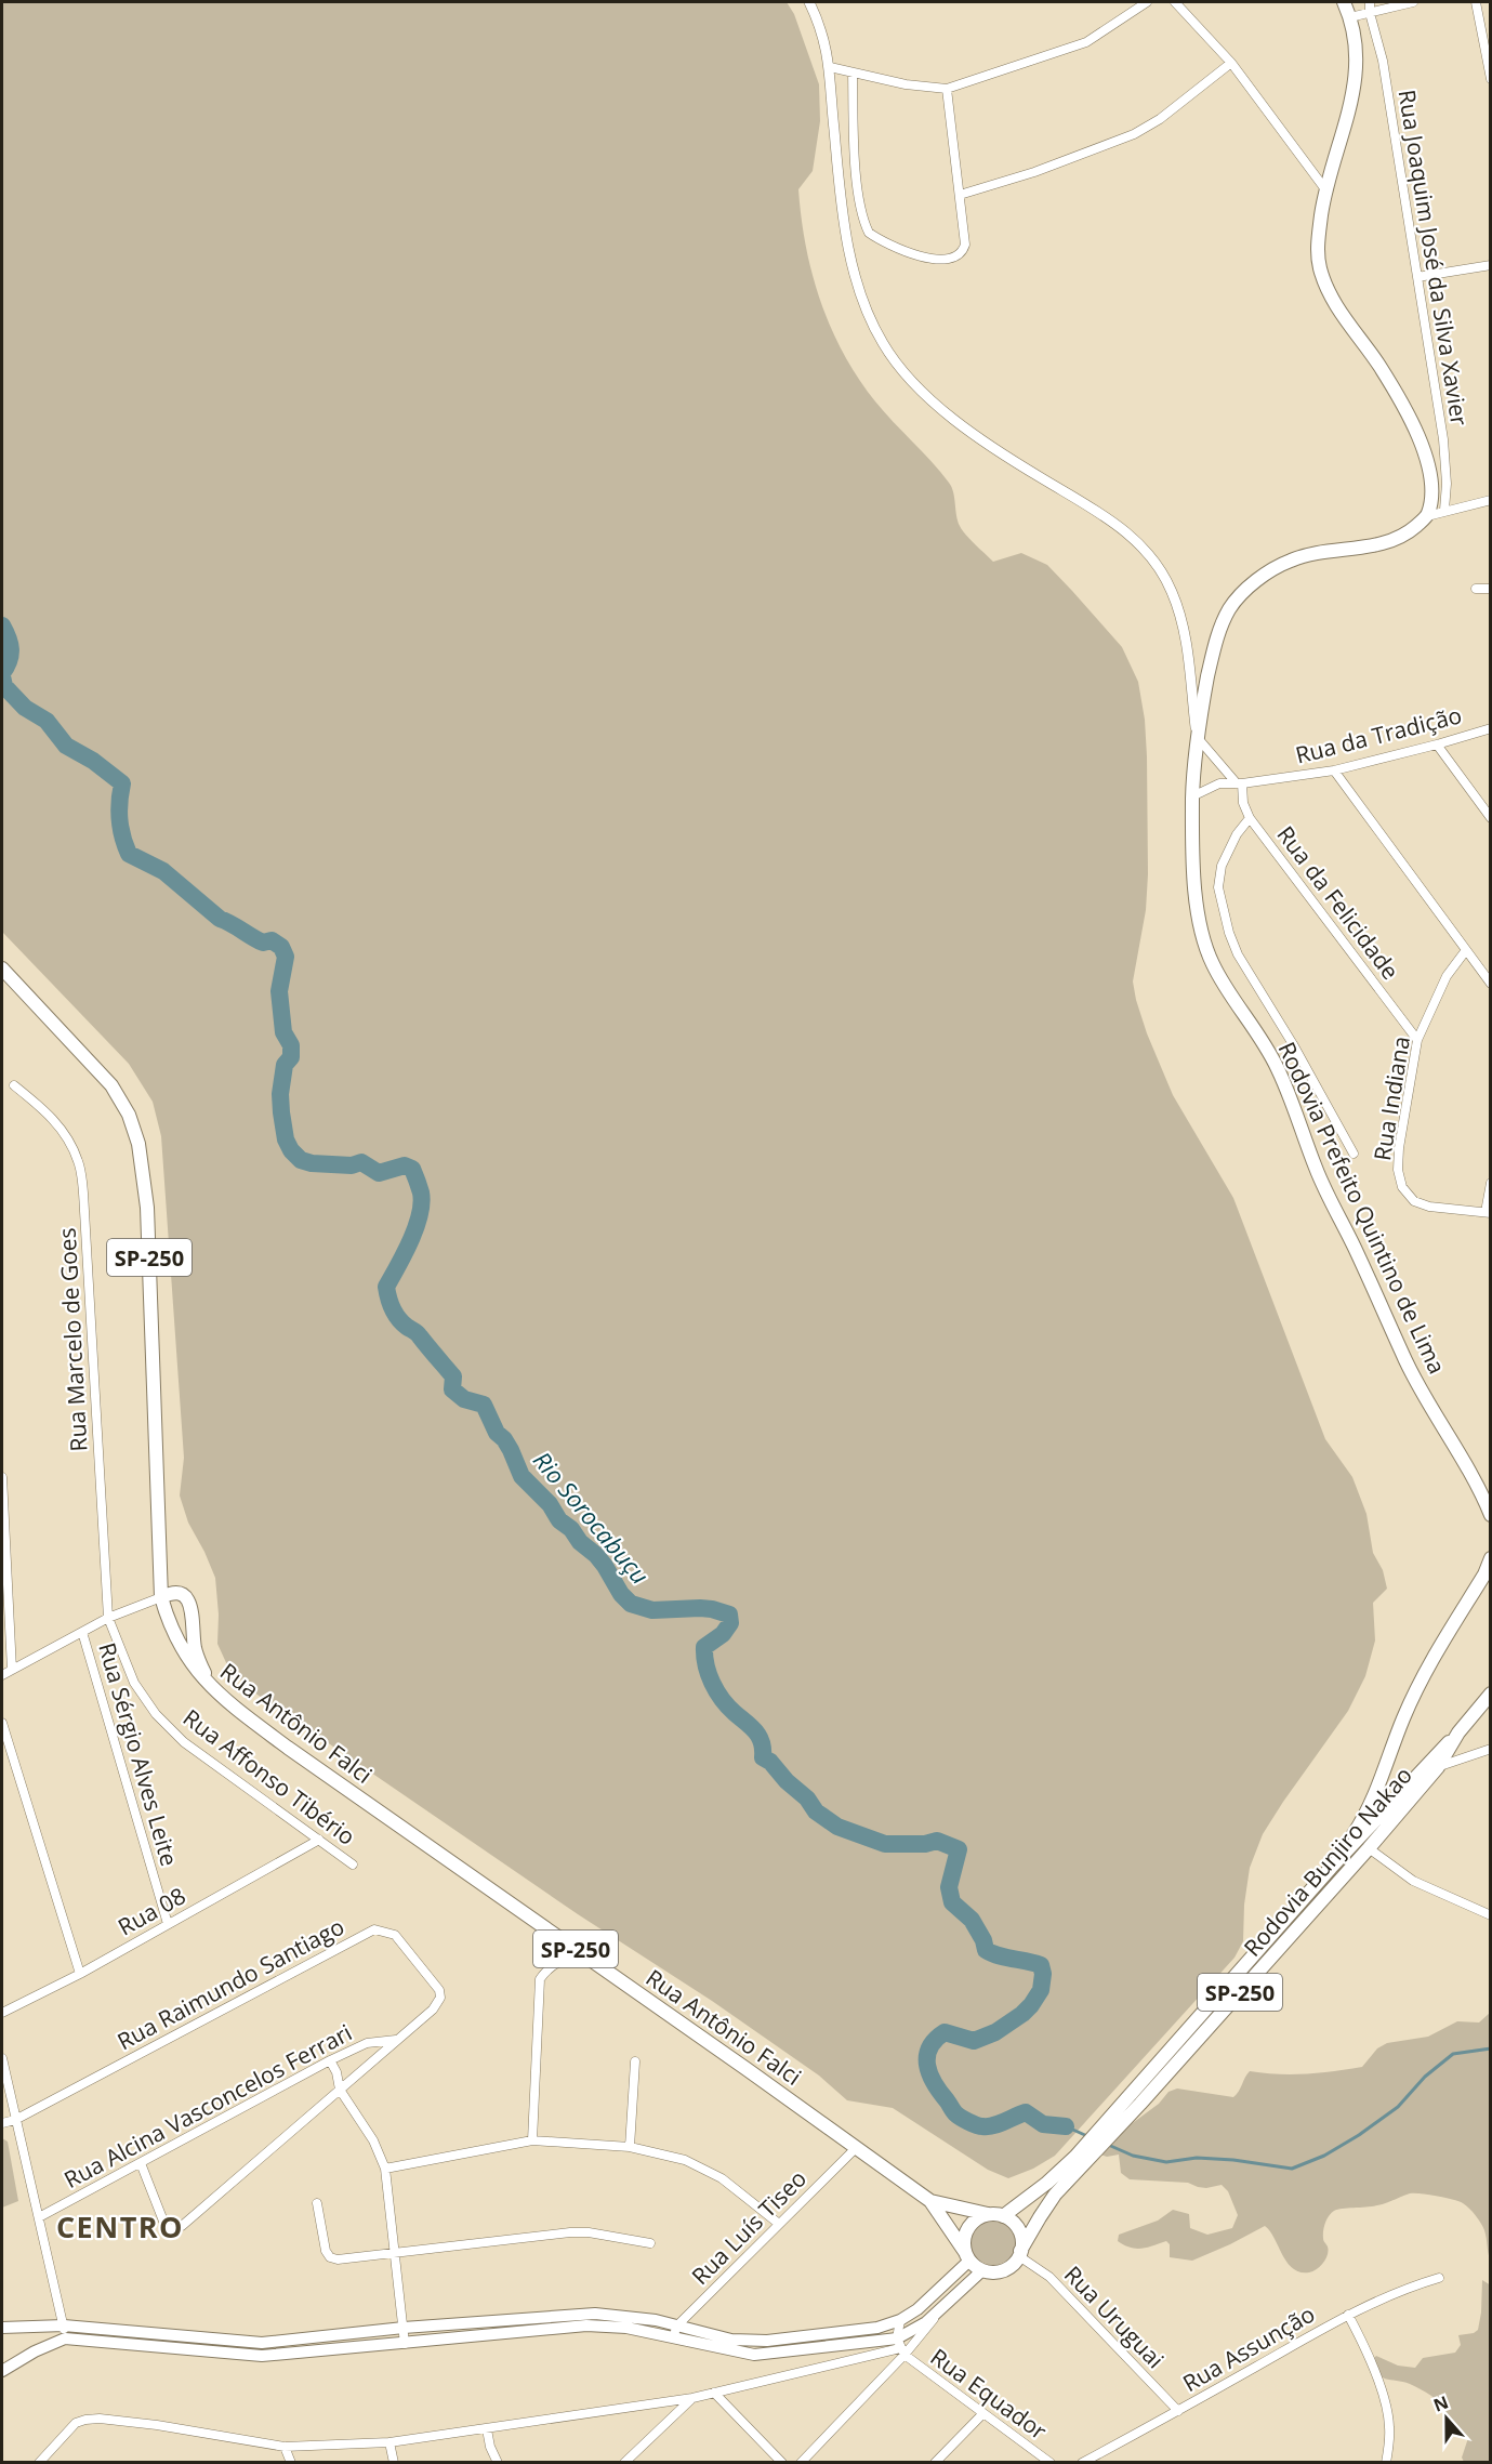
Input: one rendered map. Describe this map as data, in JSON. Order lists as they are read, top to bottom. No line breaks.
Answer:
{"streets":{"main road":["Rodovia Prefeito Quintino de Lima","SP-250","Rua Antônio Falci","Rodovia Bunjiro Nakao"],"street":["Rua Joaquim José da Silva Xavier","Rua da Tradição","Rua da Felicidade","Rua Indiana","Rua Marcelo de Goes","Rua Sérgio Alves Leite","Rua Affonso Tibério","Rua 08","Rua Raimundo Santiago","Rua Alcina Vasconcelos Ferrari","Rua Luís Tiseo","Rua Uruguai","Rua Assunção","Rua Equador"]},"crossings":[["Rua da Tradição","Rua da Felicidade"],["Rua da Tradição","Rodovia Prefeito Quintino de Lima"],["Rua da Felicidade","Rua Indiana"],["SP-250","Rua Antônio Falci"],["SP-250","Rodovia Bunjiro Nakao"],["SP-250","Rua Uruguai"],["Rua Marcelo de Goes","Rua Affonso Tibério"],["Rua Antônio Falci","Rodovia Bunjiro Nakao"],["Rua Antônio Falci","Rua Luís Tiseo"],["Rua Antônio Falci","Rua Uruguai"],["Rua Sérgio Alves Leite","Rua 08"],["Rua Affonso Tibério","Rua 08"],["Rodovia Bunjiro Nakao","Rua Uruguai"],["Rua Raimundo Santiago","Rua Alcina Vasconcelos Ferrari"],["Rua Uruguai","Rua Assunção"]],"districts":["CENTRO"],"water":["Rio Sorocabuçu"],"north":"top"}
